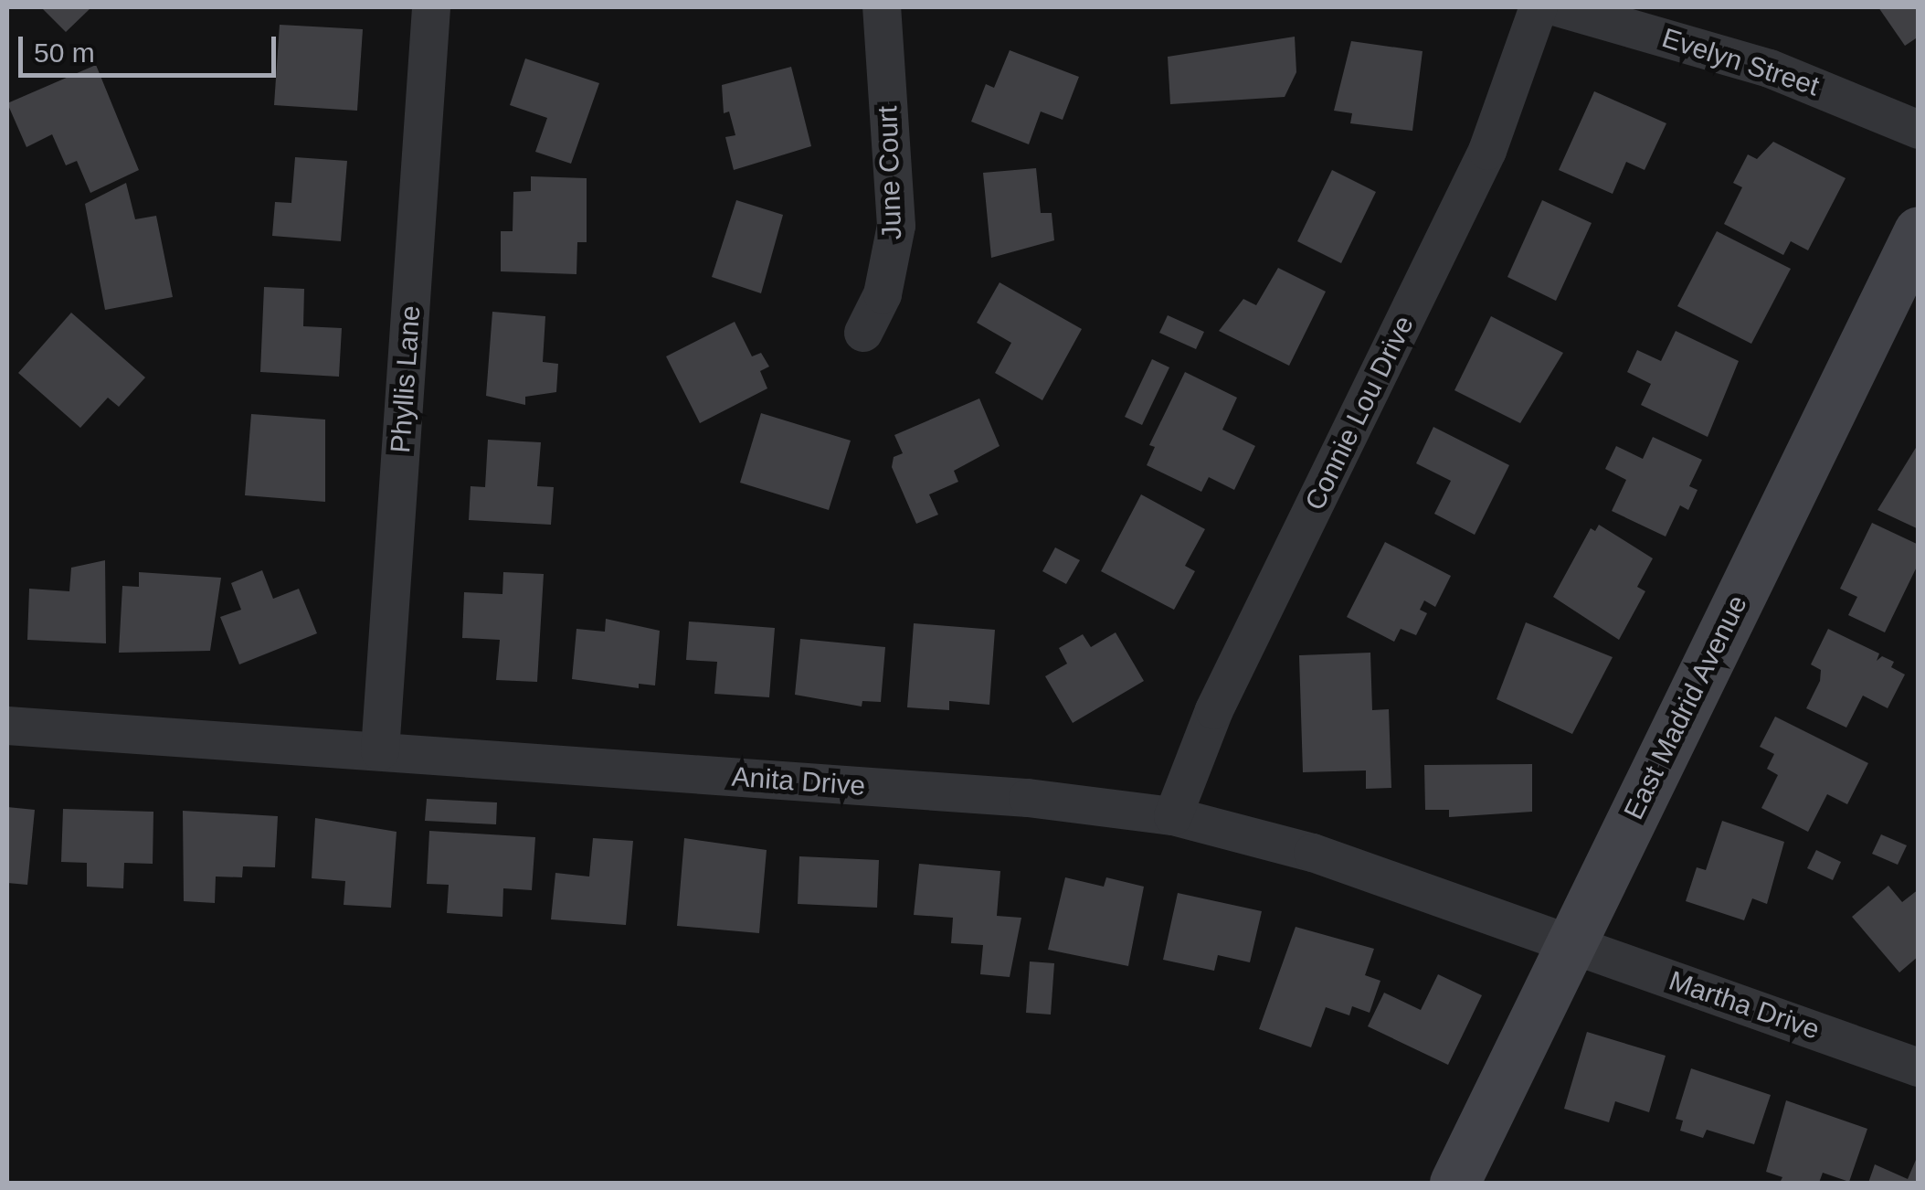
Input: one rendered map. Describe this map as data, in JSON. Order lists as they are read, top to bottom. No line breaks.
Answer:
{"streets":{"street":["Evelyn Street","June Court","Phyllis Lane","Connie Lou Drive","East Madrid Avenue","Anita Drive","Martha Drive"]},"crossings":[["Phyllis Lane","Anita Drive"],["Connie Lou Drive","Anita Drive"],["East Madrid Avenue","Anita Drive"],["East Madrid Avenue","Martha Drive"],["Anita Drive","Martha Drive"]],"scale_bar":"50 m"}
